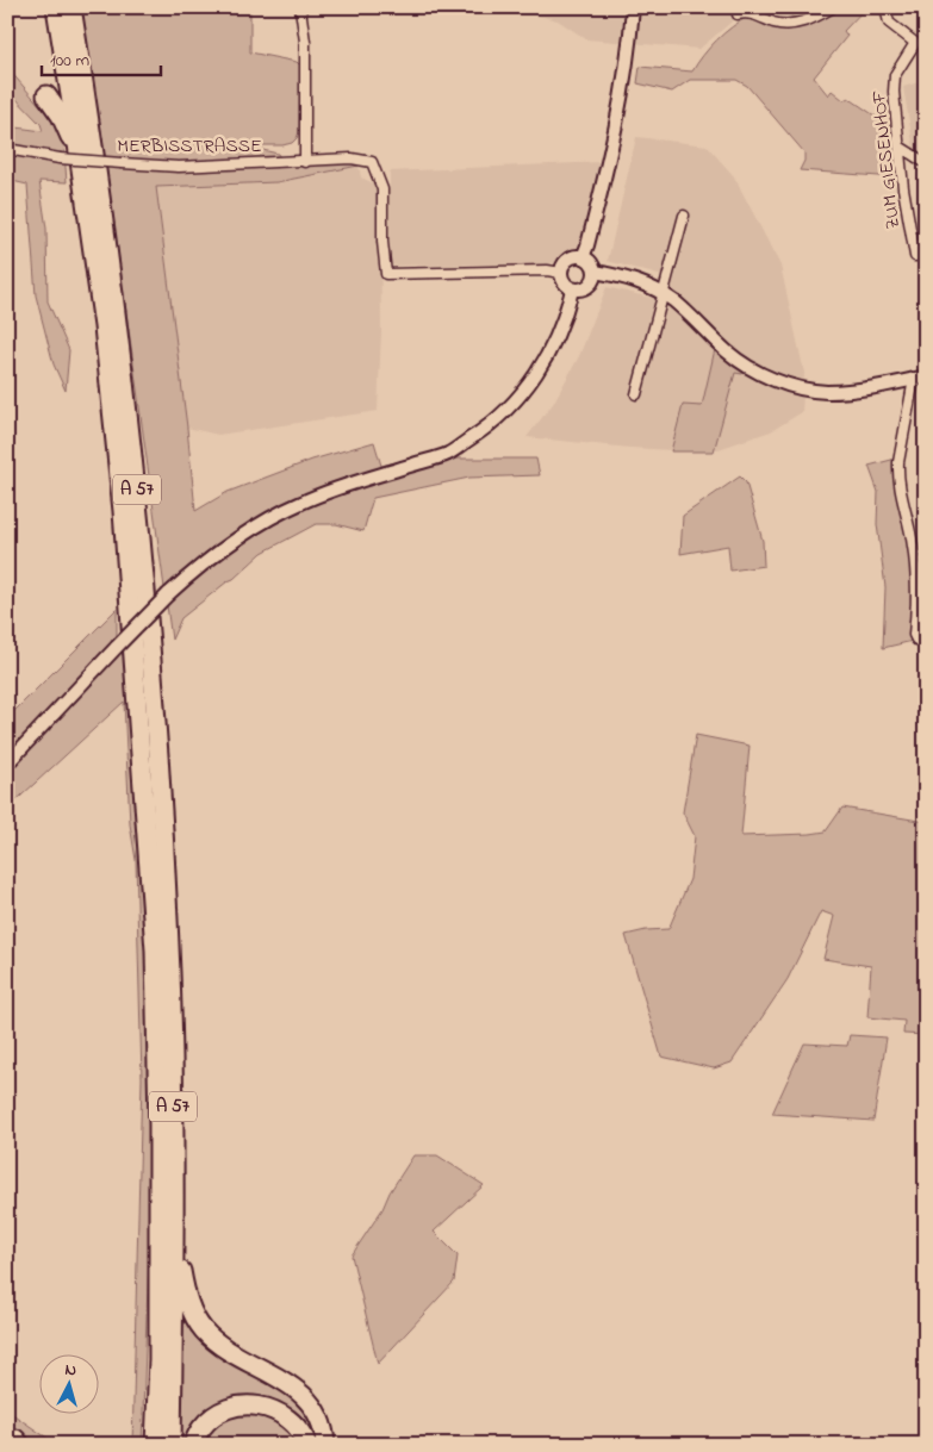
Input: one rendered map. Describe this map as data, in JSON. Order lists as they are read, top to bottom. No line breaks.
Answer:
{"streets":{"highway":["A 57"],"street":["MERBISSTRASSE","ZUM GIESENHOF"]},"scale_bar":"100 m","north":"top"}
